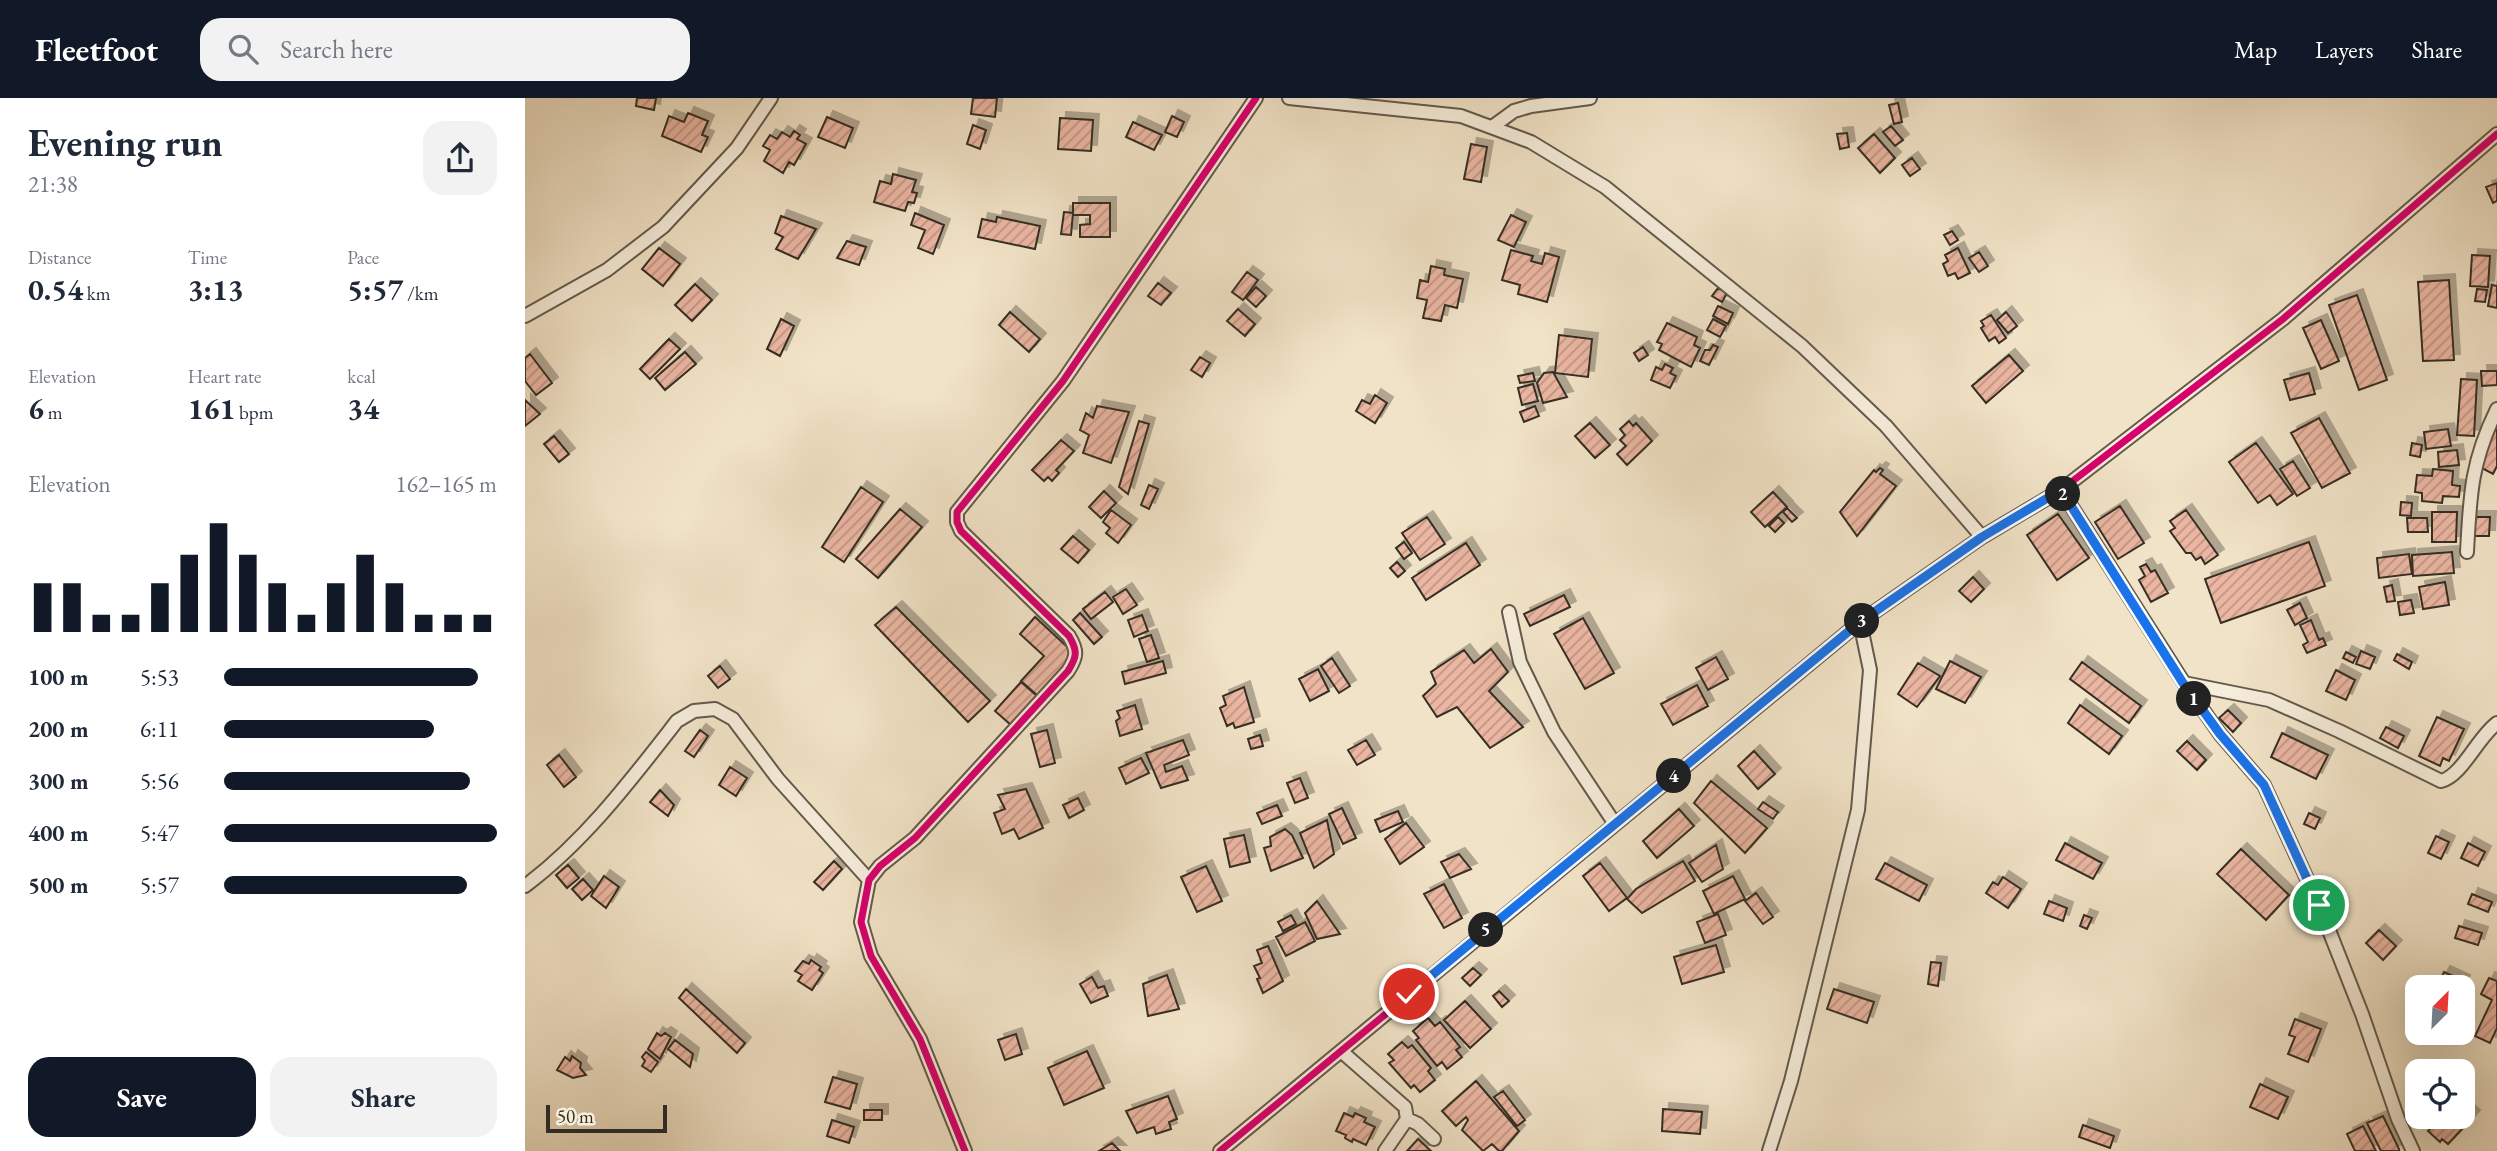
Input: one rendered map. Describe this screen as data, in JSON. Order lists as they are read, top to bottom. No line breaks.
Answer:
{"scale_bar":"50 m","north":"top right","page":{"header":"Fleetfoot","search":"Search here","nav":["Map","Layers","Share"],"heading":["Evening run","21:38"],"stats":[["Distance","0.54 km"],["Time","3:13"],["Pace","5:57 /km"],["Elevation","6 m"],["Heart rate","161 bpm"],["kcal","34"]],"chart":["Elevation","162–165 m"],"pins":["2","3","1","4","5"],"list":[{"name":"100 m","note":"5:53"},{"name":"200 m","note":"6:11"},{"name":"300 m","note":"5:56"},{"name":"400 m","note":"5:47"},{"name":"500 m","note":"5:57"}],"buttons":["Save","Share"],"scale":"50 m"}}
